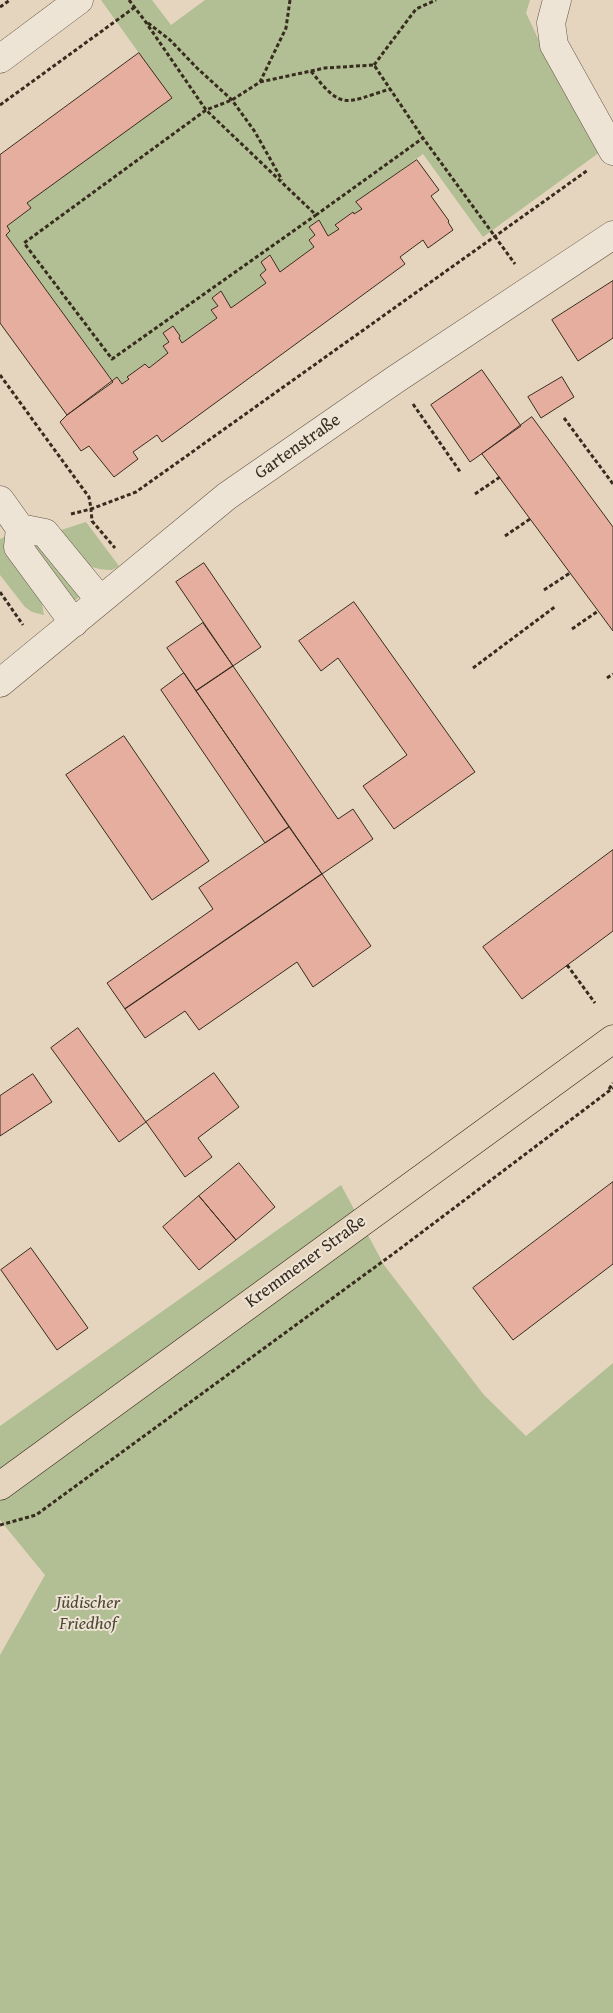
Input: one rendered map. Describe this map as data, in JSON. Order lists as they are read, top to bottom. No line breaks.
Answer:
{"streets":{"main road":["Kremmener Straße"],"street":["Gartenstraße"]},"parks":["Jüdischer Friedhof"]}
